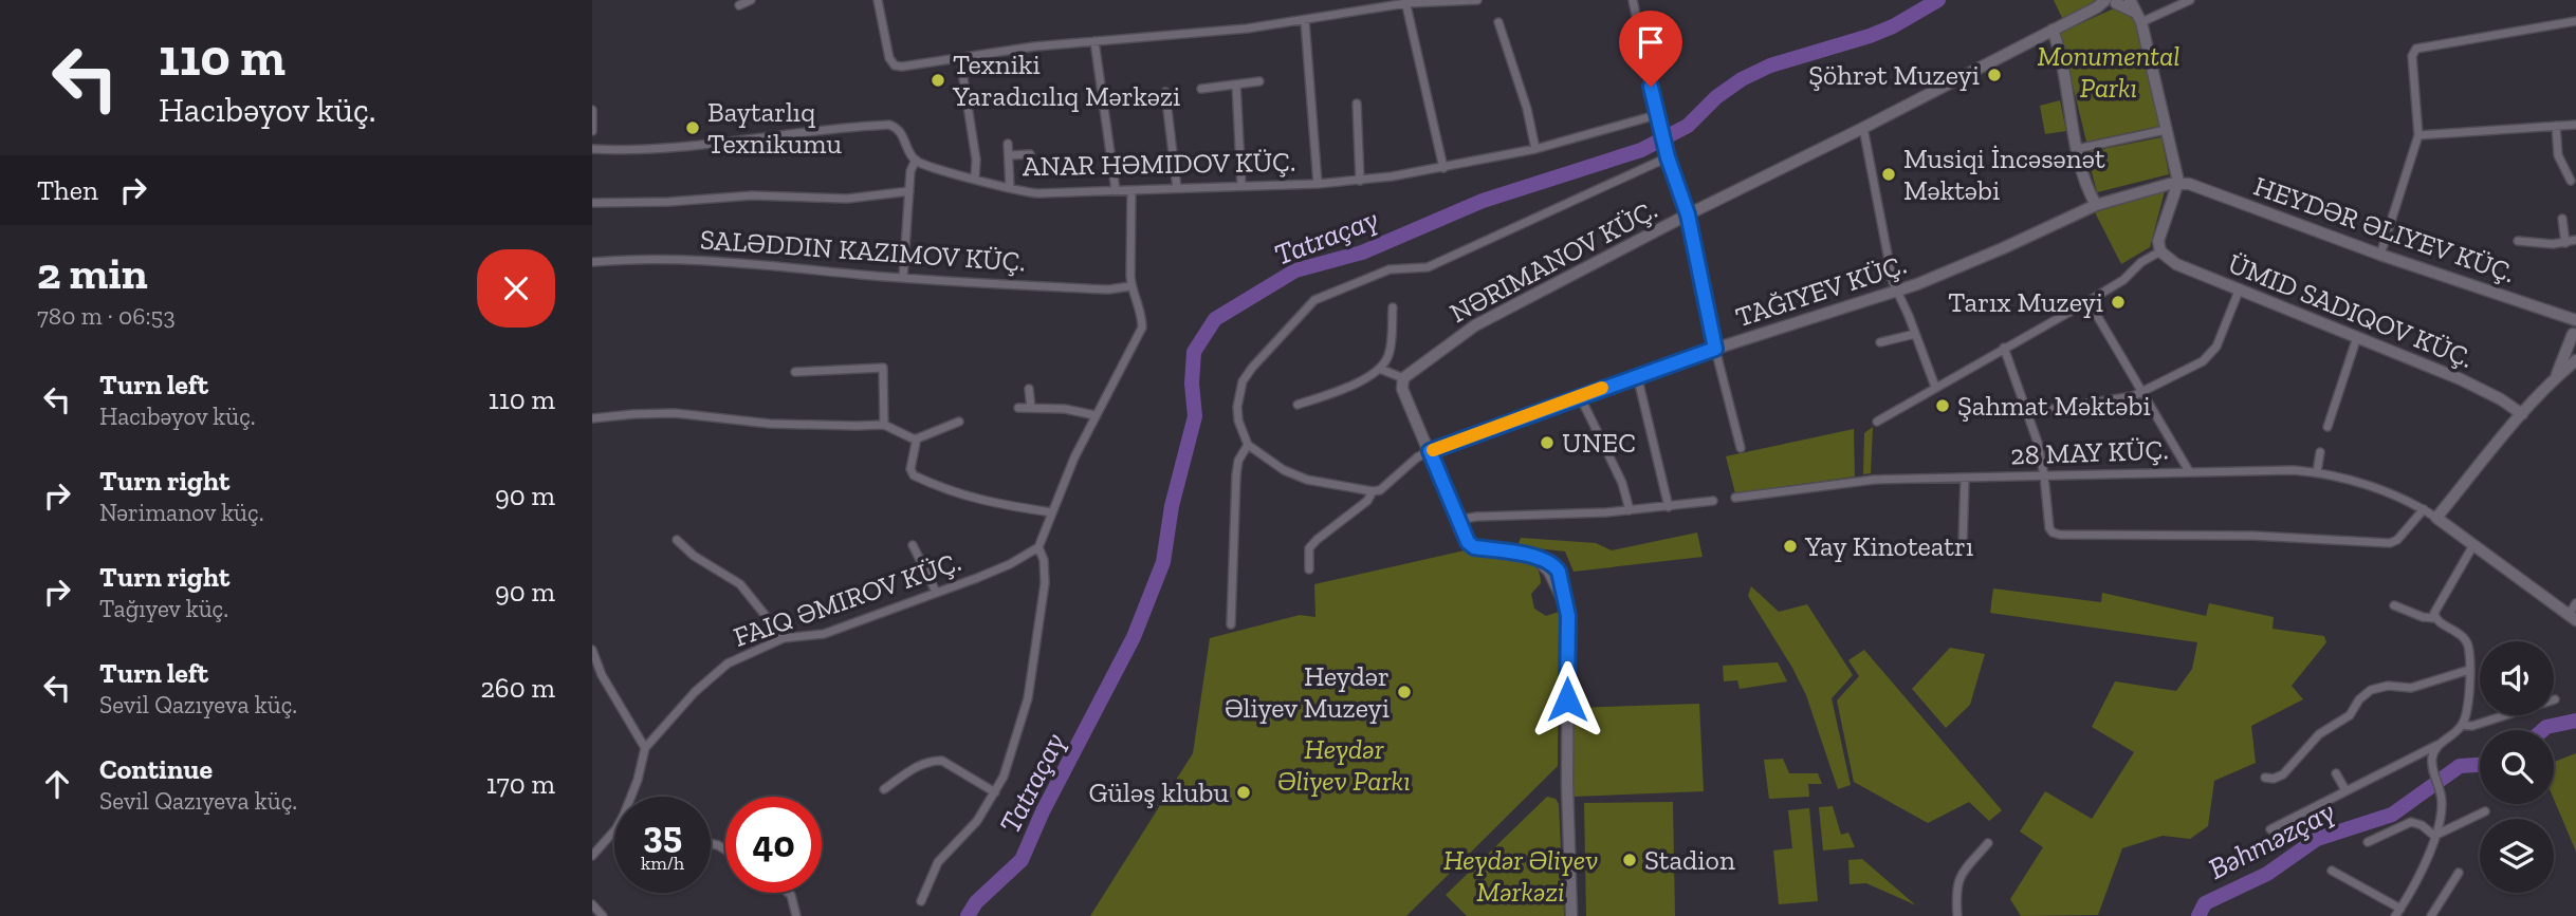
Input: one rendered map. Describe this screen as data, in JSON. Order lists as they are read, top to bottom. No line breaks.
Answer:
{"streets":{"street":["ANAR HƏMIDOV KÜÇ.","HEYDƏR ƏLIYEV KÜÇ.","NƏRIMANOV KÜÇ.","28 MAY KÜÇ.","FAIQ ƏMIROV KÜÇ."]},"water":["Tatraçay","Bəhməzçay"],"parks":["Monumental Parkı","Heydər Əliyev Parkı","Heydər Əliyev Mərkəzi"],"places":["Şöhrət Muzeyi","Texniki Yaradıcılıq Mərkəzi","Baytarlıq Texnikumu","Musiqi İncəsənət Məktəbi","Tarıx Muzeyi","Şahmat Məktəbi","UNEC","Yay Kinoteatrı","Heydər Əliyev Muzeyi","Güləş klubu","Stadion"],"page":{"turn":["110 m","Hacıbəyov küç."],"then":"Then","heading":["2 min","780 m · 06:53"],"list":[{"name":"Turn left","note":"Hacıbəyov küç.","value":"110 m"},{"name":"Turn right","note":"Nərimanov küç.","value":"90 m"},{"name":"Turn right","note":"Tağıyev küç.","value":"90 m"},{"name":"Turn left","note":"Sevil Qazıyeva küç.","value":"260 m"},{"name":"Continue","note":"Sevil Qazıyeva küç.","value":"170 m"}],"speed":"35 km/h","limit":"40"}}
